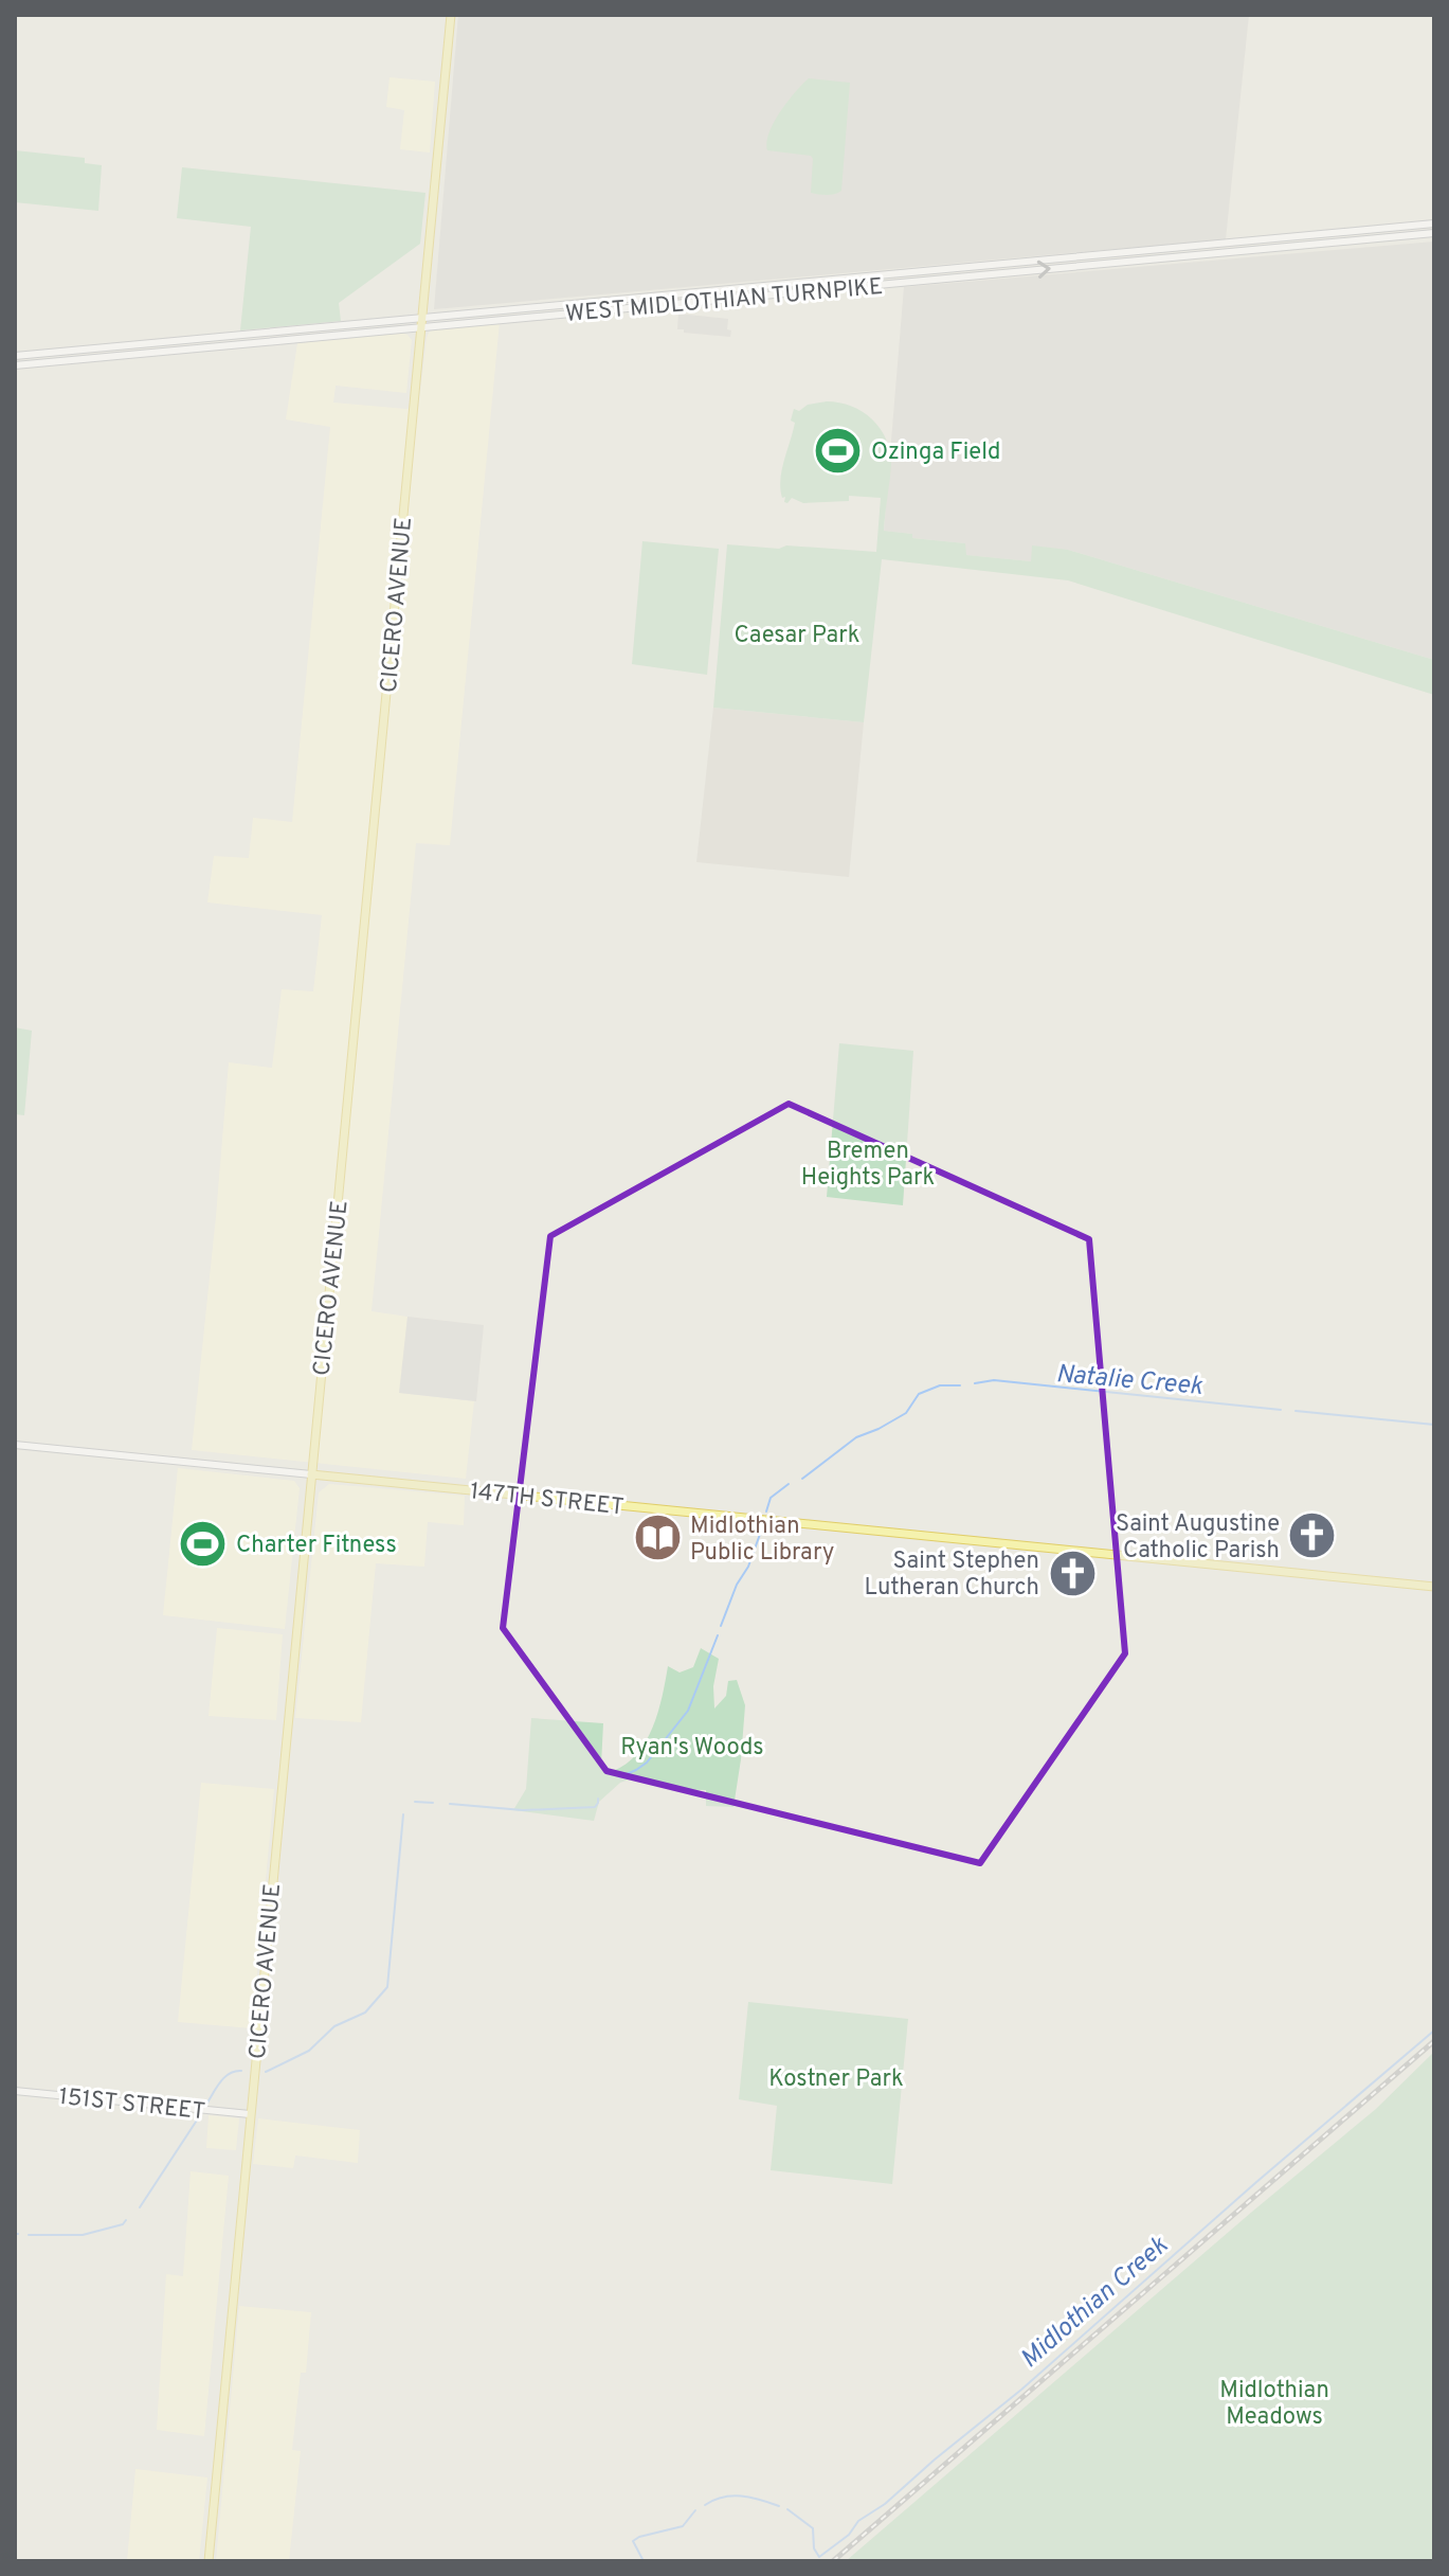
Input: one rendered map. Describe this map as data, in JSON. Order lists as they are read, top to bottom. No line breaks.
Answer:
{"streets":{"main road":["WEST MIDLOTHIAN TURNPIKE","CICERO AVENUE","147TH STREET","151ST STREET"]},"crossings":[["WEST MIDLOTHIAN TURNPIKE","CICERO AVENUE"],["CICERO AVENUE","147TH STREET"],["CICERO AVENUE","151ST STREET"]],"water":["Natalie Creek","Midlothian Creek"],"parks":["Caesar Park","Bremen Heights Park","Ryan's Woods","Kostner Park","Midlothian Meadows"],"places":{"sports":["Ozinga Field","Charter Fitness"],"church":["Saint Augustine Catholic Parish","Saint Stephen Lutheran Church"],"library":["Midlothian Public Library"]}}
